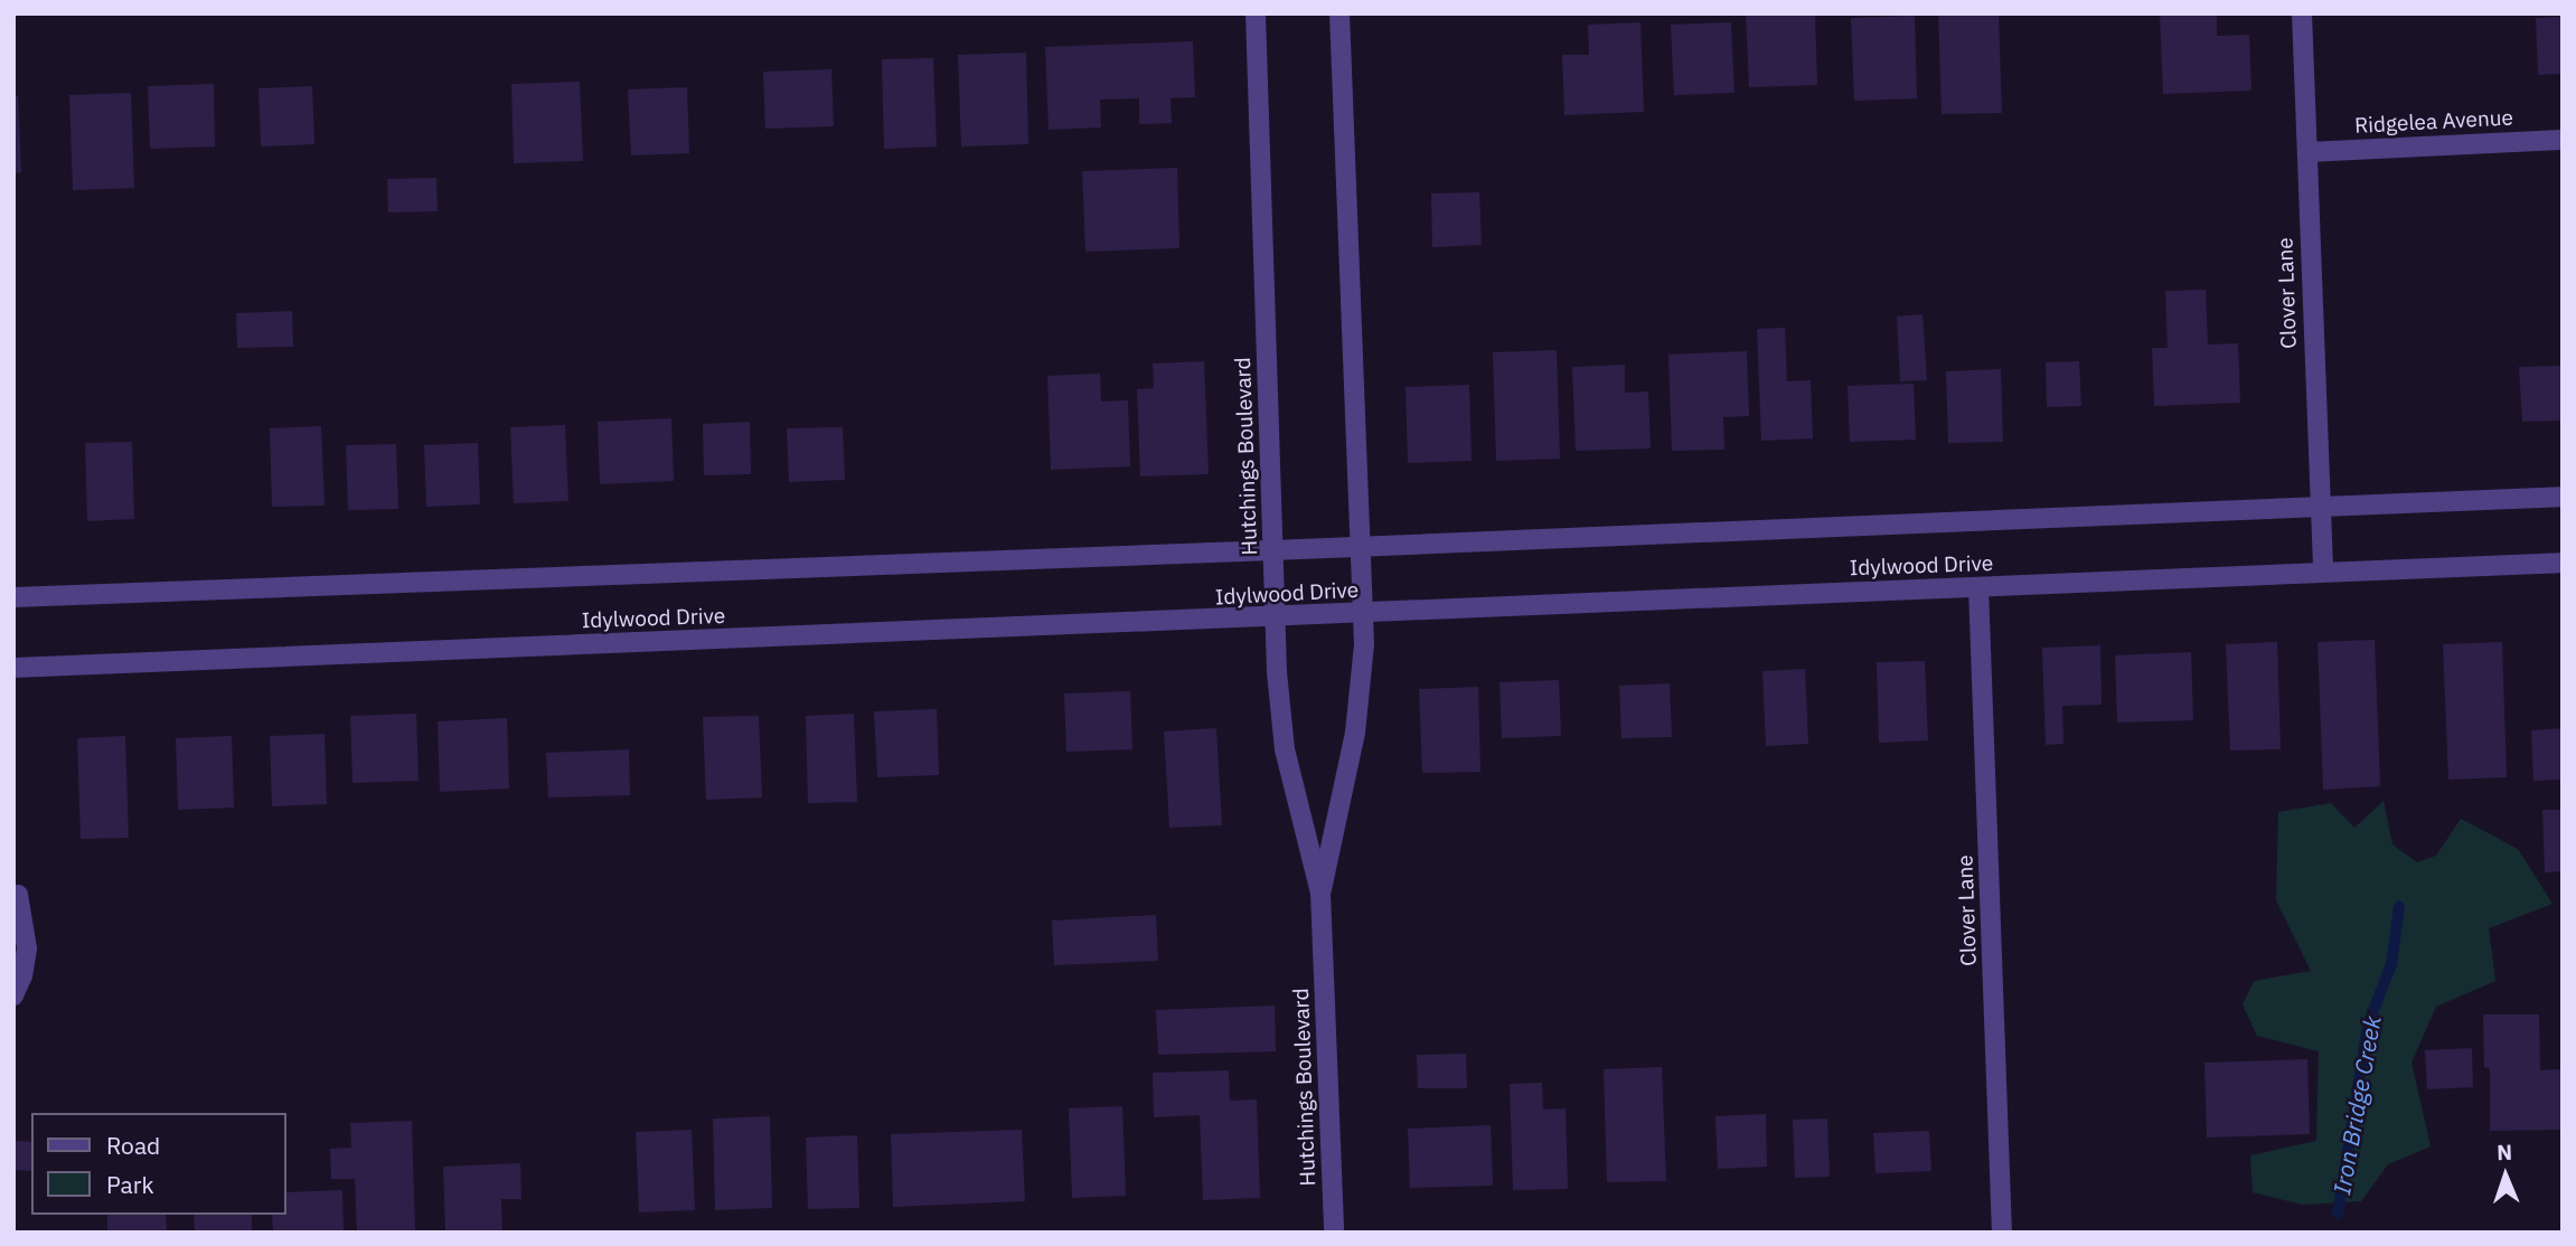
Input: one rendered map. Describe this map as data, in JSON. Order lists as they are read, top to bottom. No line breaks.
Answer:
{"streets":{"street":["Ridgelea Avenue","Clover Lane","Hutchings Boulevard","Idylwood Drive"]},"crossings":[["Ridgelea Avenue","Clover Lane"],["Clover Lane","Idylwood Drive"],["Hutchings Boulevard","Idylwood Drive"]],"water":["Iron Bridge Creek"],"legend":["Road","Park"],"north":"top"}
